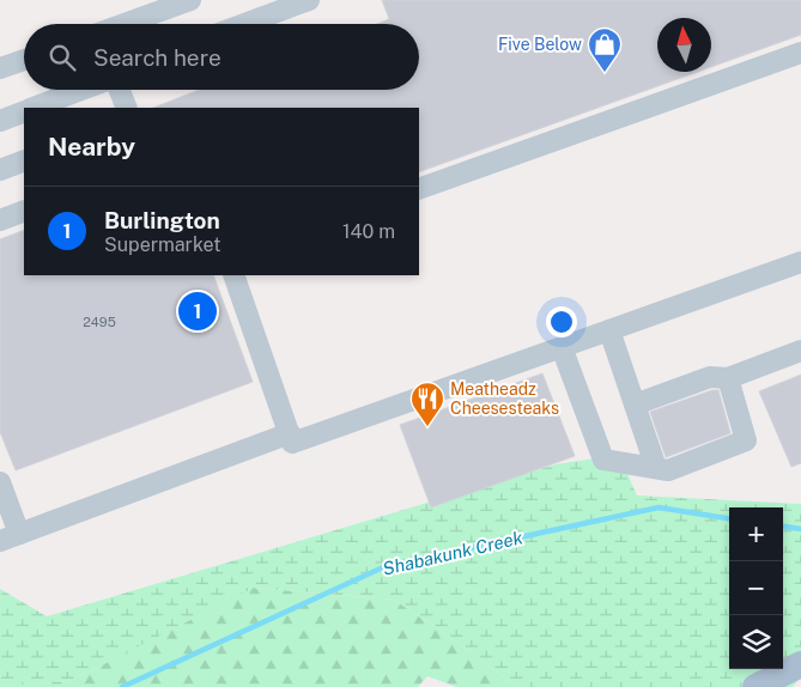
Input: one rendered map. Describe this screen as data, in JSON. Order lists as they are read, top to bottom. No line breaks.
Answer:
{"water":["Shabakunk Creek"],"places":{"shop":["Five Below"],"restaurant":["Meatheadz Cheesesteaks"]},"house_numbers":["2495"],"north":"top","page":{"search":"Search here","heading":"Nearby","list":[{"mark":"1","name":"Burlington","note":"Supermarket","value":"140 m"}],"pins":"1","map_buttons":["+","−"]}}
